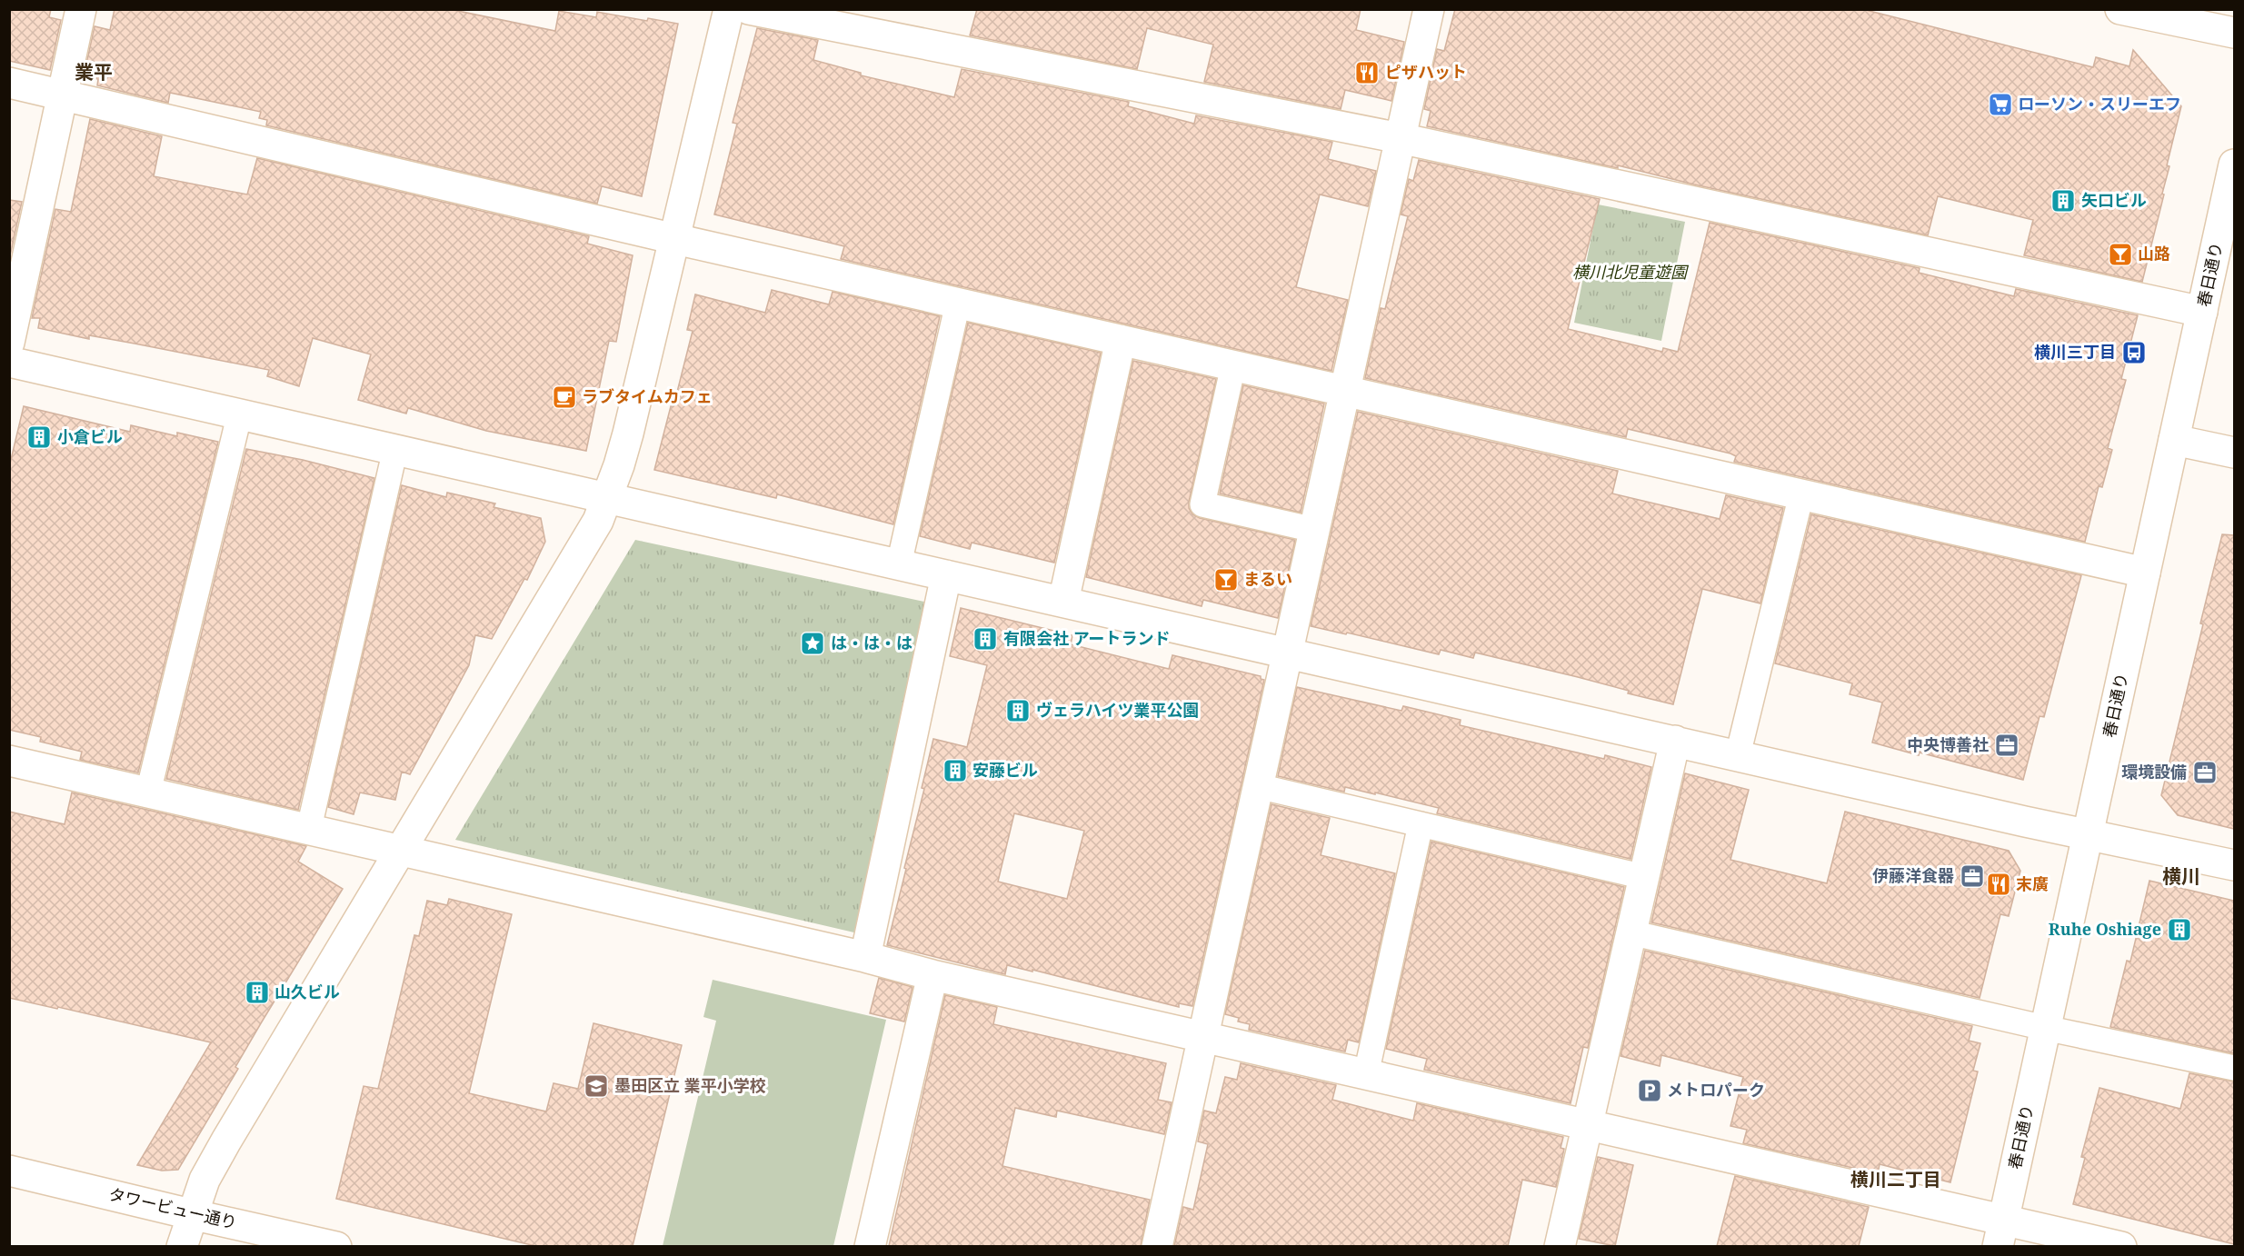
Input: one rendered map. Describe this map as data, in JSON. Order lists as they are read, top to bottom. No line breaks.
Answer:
{"streets":{"street":["春日通り","タワービュー通り"]},"districts":["業平","横川","横川二丁目"],"parks":["横川北児童遊園"],"places":{"restaurant":["ピザハット","末廣"],"supermarket":["ローソン・スリーエフ"],"building":["矢口ビル","小倉ビル","有限会社 アートランド","ヴェラハイツ業平公園","安藤ビル","Ruhe Oshiage","山久ビル"],"bar":["山路","まるい"],"bus stop":["横川三丁目"],"cafe":["ラブタイムカフェ"],"place":["は・は・は"],"office":["中央博善社","環境設備","伊藤洋食器"],"school or university":["墨田区立 業平小学校"],"parking":["メトロパーク"]}}
